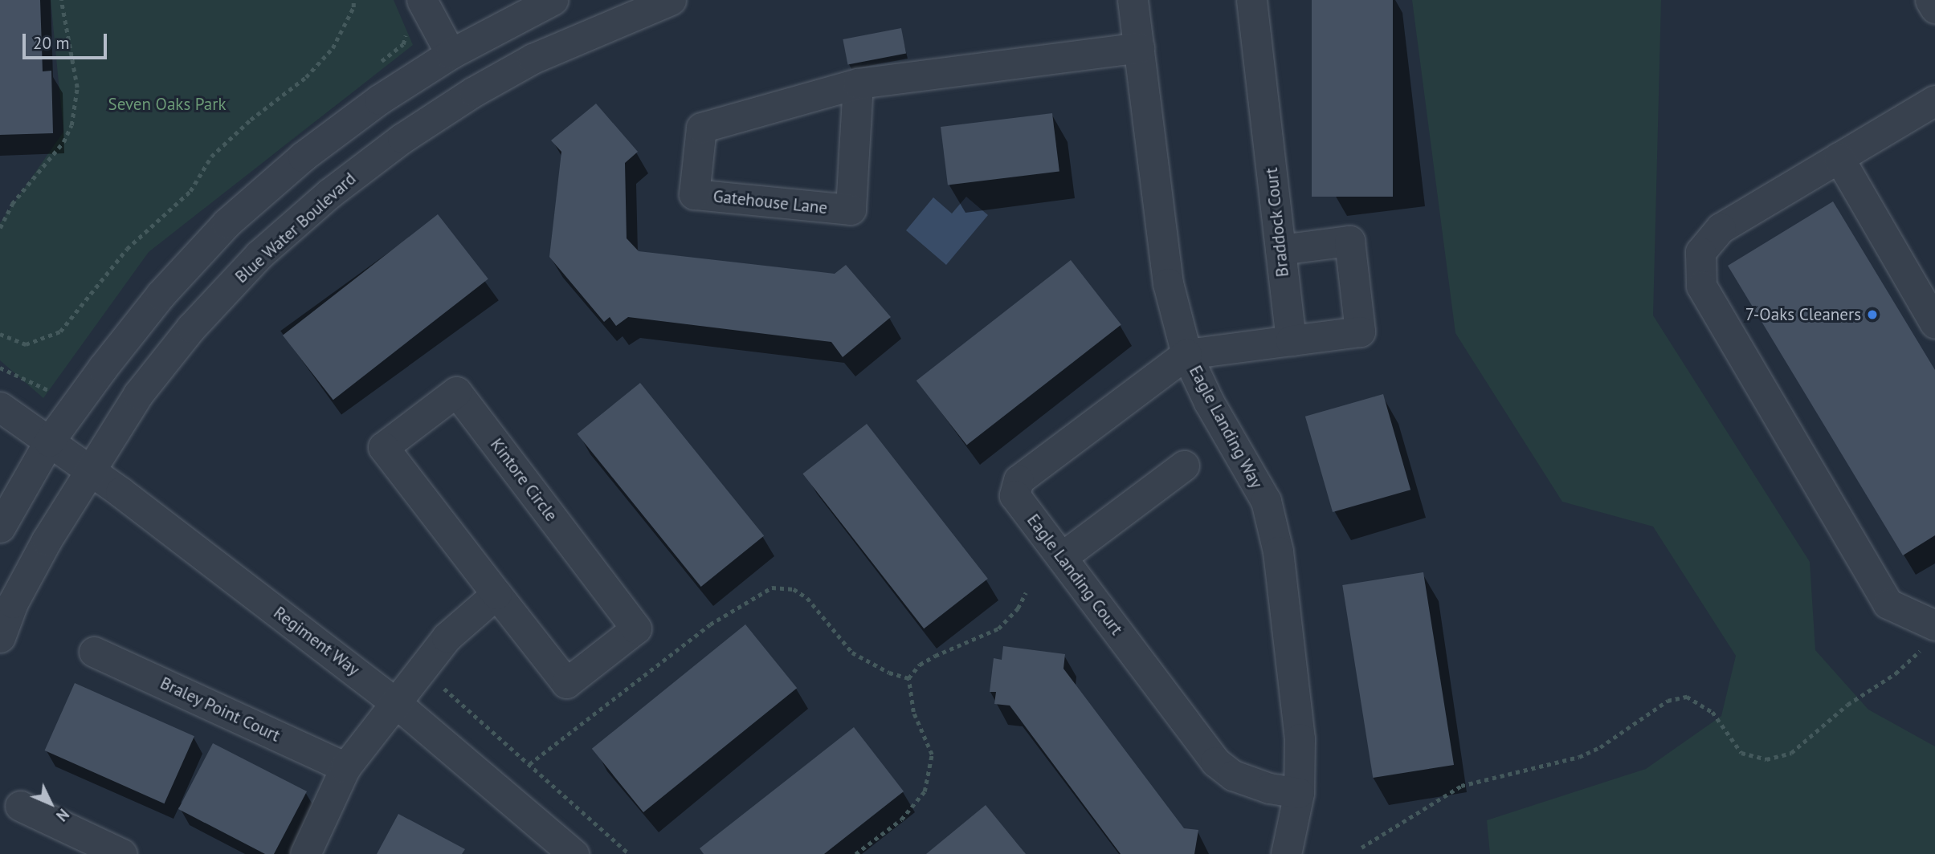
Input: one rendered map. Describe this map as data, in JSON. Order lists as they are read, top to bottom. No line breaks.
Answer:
{"streets":{"street":["Gatehouse Lane","Braddock Court","Blue Water Boulevard","Eagle Landing Way","Kintore Circle","Eagle Landing Court","Regiment Way","Braley Point Court"]},"crossings":[["Gatehouse Lane","Eagle Landing Way"],["Blue Water Boulevard","Regiment Way"],["Eagle Landing Way","Eagle Landing Court"]],"parks":["Seven Oaks Park"],"places":["7-Oaks Cleaners"],"scale_bar":"20 m","north":"bottom right"}
